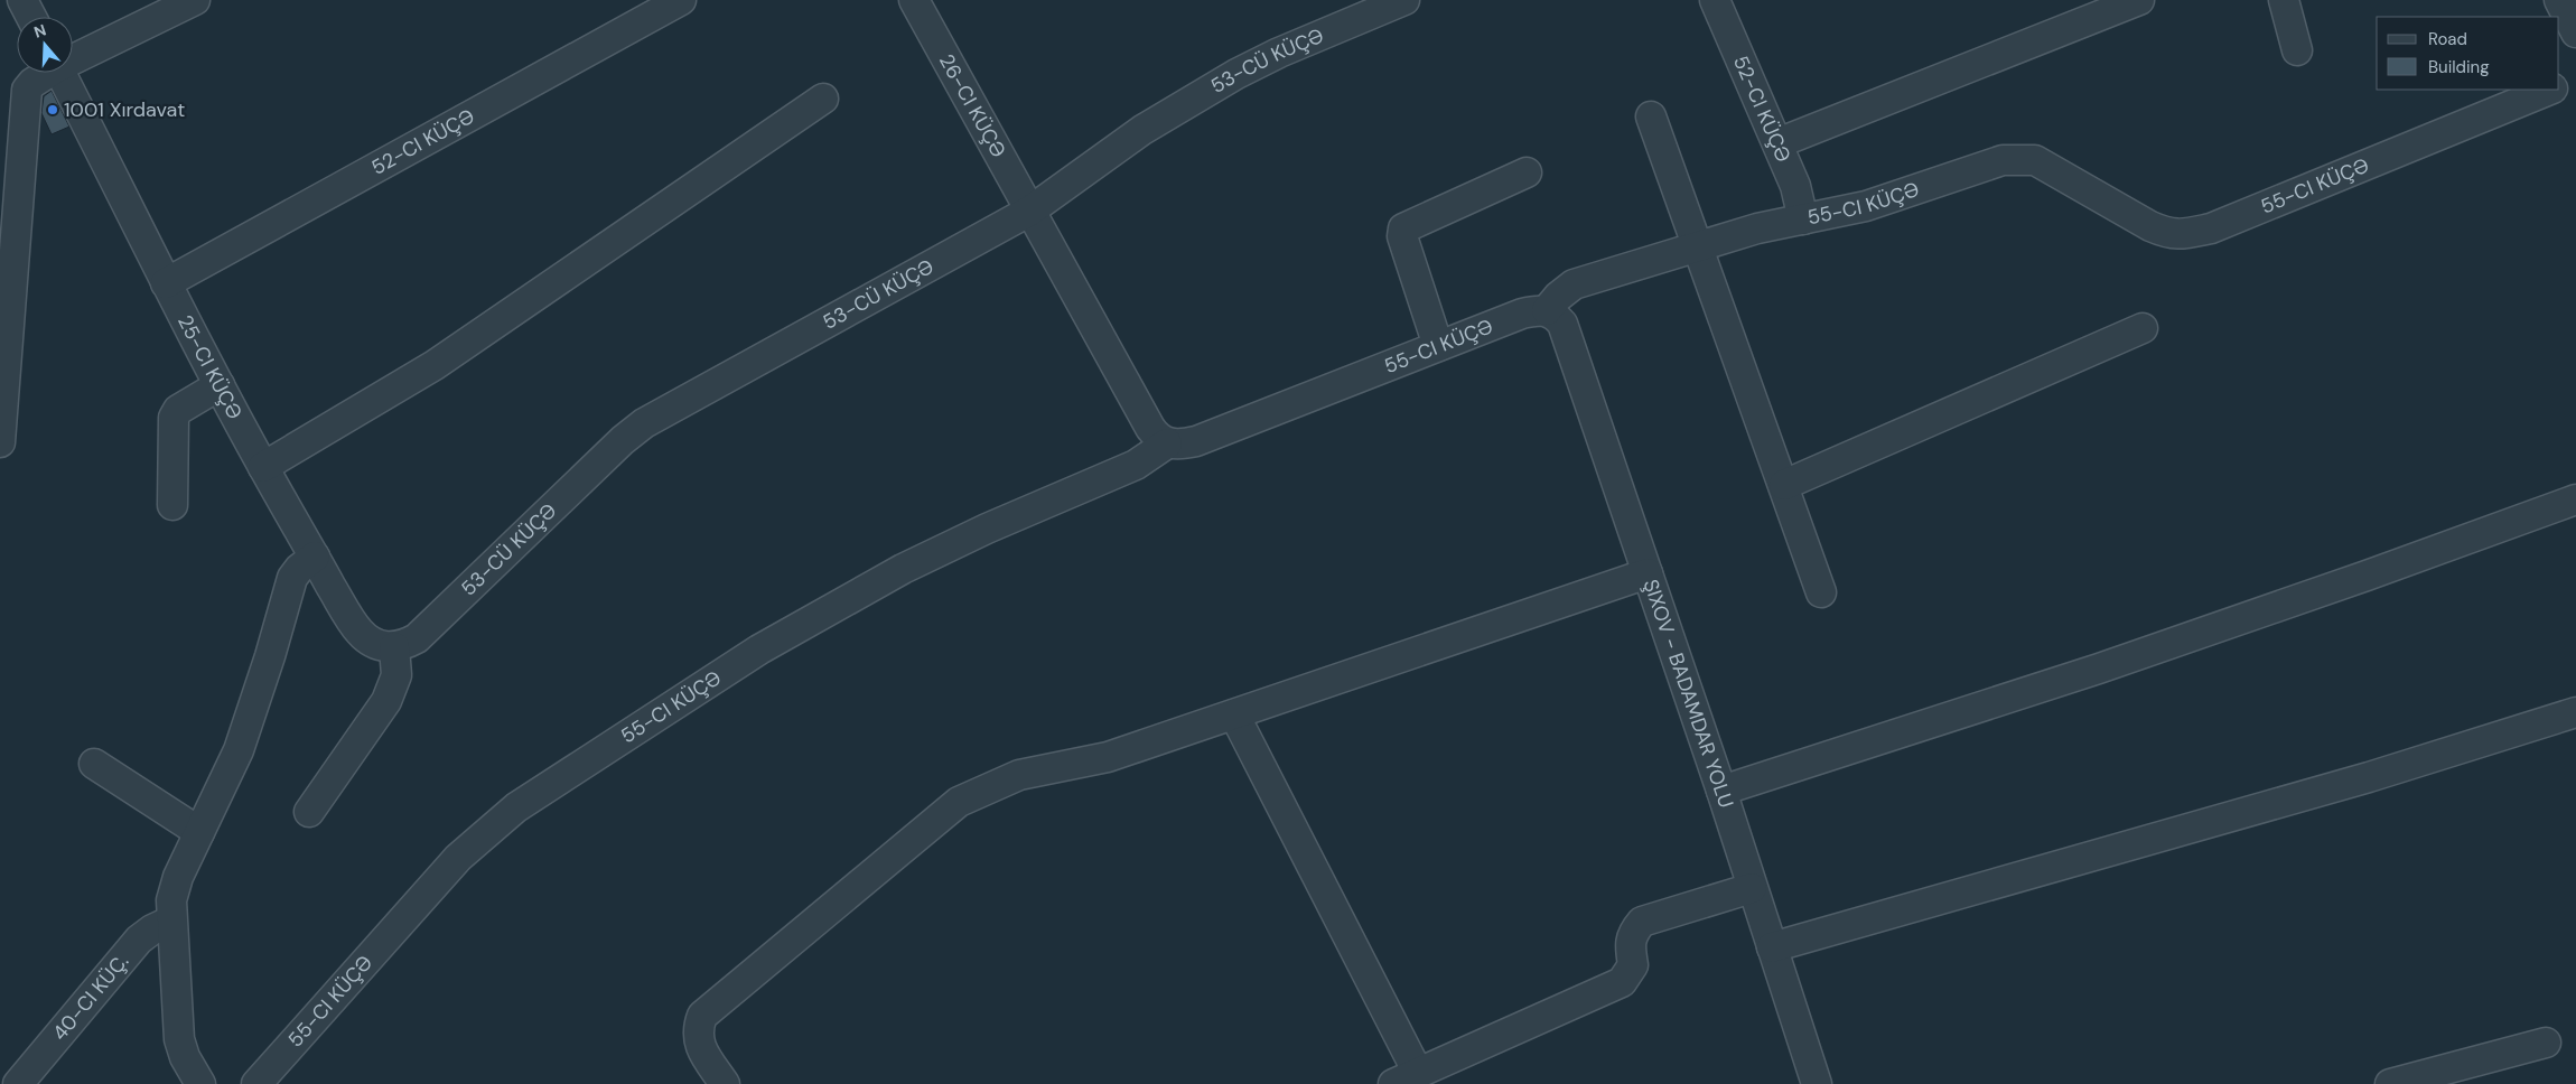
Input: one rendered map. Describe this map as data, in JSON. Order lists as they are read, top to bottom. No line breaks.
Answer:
{"streets":{"street":["53-CÜ KÜÇƏ","52-CI KÜÇƏ","55-CI KÜÇƏ","25-CI KÜÇƏ"]},"crossings":[["53-CÜ KÜÇƏ","25-CI KÜÇƏ"],["52-CI KÜÇƏ","55-CI KÜÇƏ"],["52-CI KÜÇƏ","25-CI KÜÇƏ"]],"places":["1001 Xırdavat"],"legend":["Road","Building"],"north":"top"}
